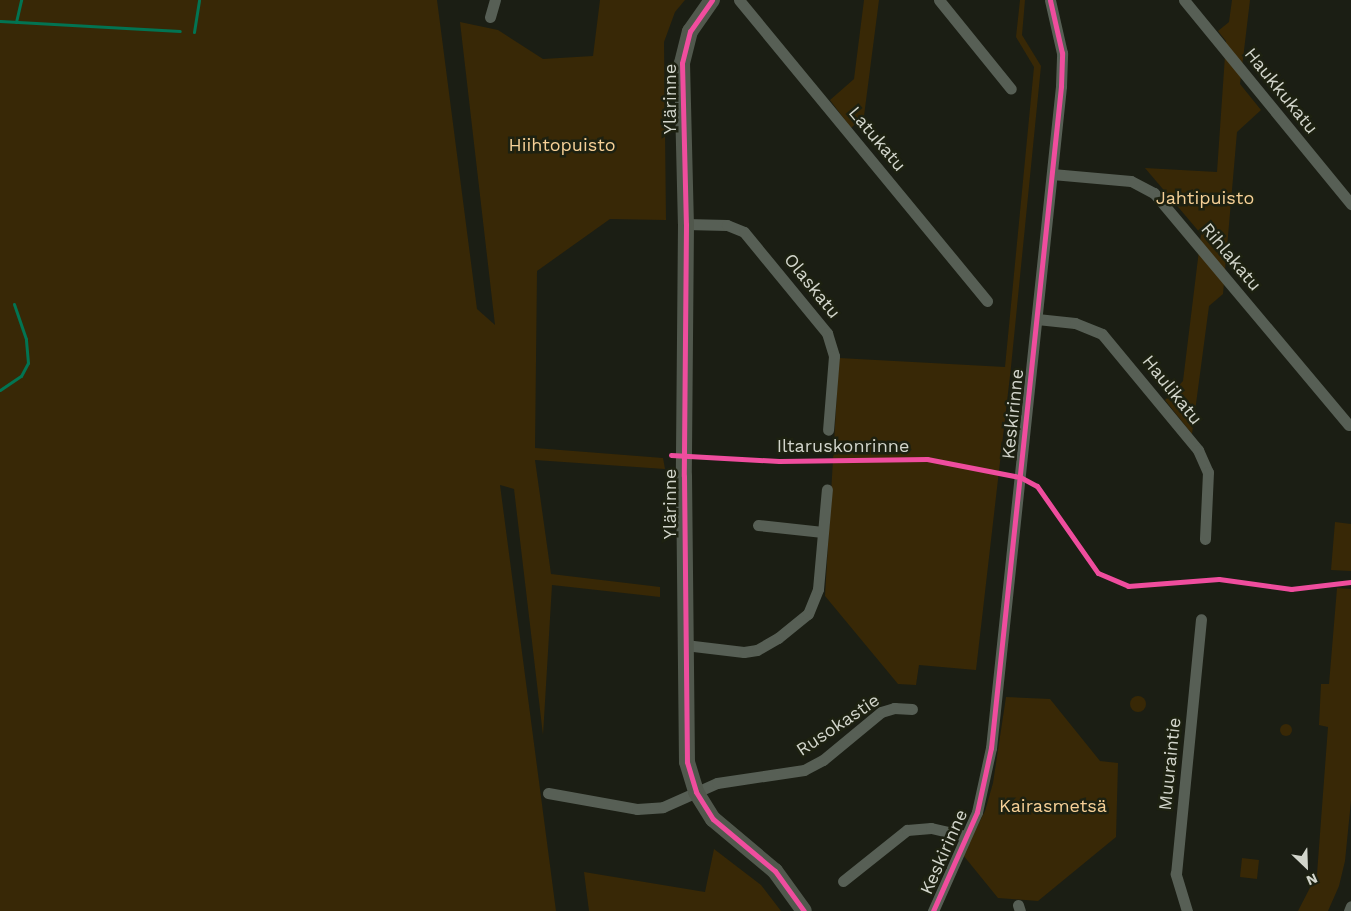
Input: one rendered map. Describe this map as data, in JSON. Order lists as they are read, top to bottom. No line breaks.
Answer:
{"streets":{"street":["Haukkukatu","Ylärinne","Latukatu","Rihlakatu","Olaskatu","Haulikatu","Keskirinne","Rusokastie","Muuraintie"],"cycle path":["Iltaruskonrinne"]},"crossings":[["Ylärinne","Olaskatu"],["Ylärinne","Rusokastie"],["Rihlakatu","Keskirinne"],["Haulikatu","Keskirinne"]],"parks":["Hiihtopuisto","Jahtipuisto","Kairasmetsä"],"north":"bottom right"}
